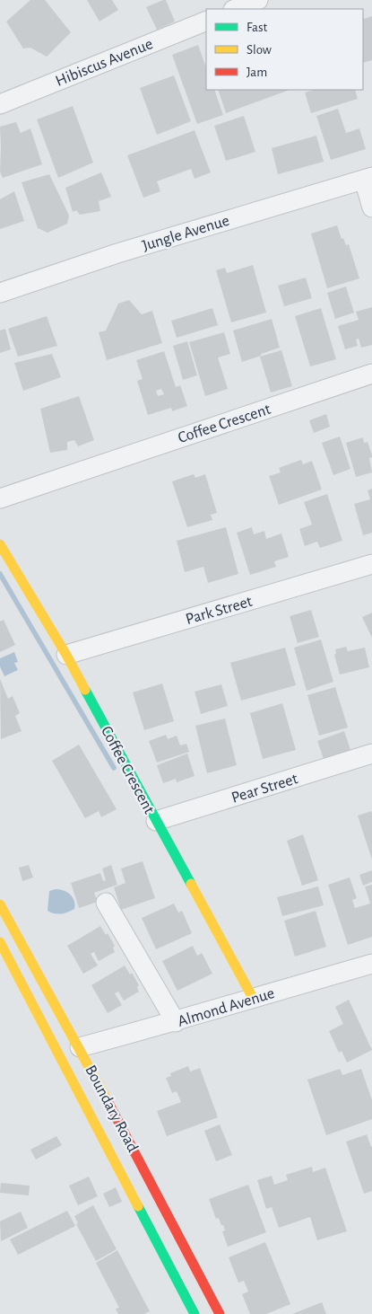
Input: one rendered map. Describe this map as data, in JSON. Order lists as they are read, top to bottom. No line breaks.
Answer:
{"streets":{"main road":["Coffee Crescent","Boundary Road"],"street":["Hibiscus Avenue","Jungle Avenue","Park Street","Pear Street","Almond Avenue"]},"crossings":[["Coffee Crescent","Park Street"],["Coffee Crescent","Pear Street"],["Coffee Crescent","Almond Avenue"],["Almond Avenue","Boundary Road"]],"legend":["Fast","Slow","Jam"]}
